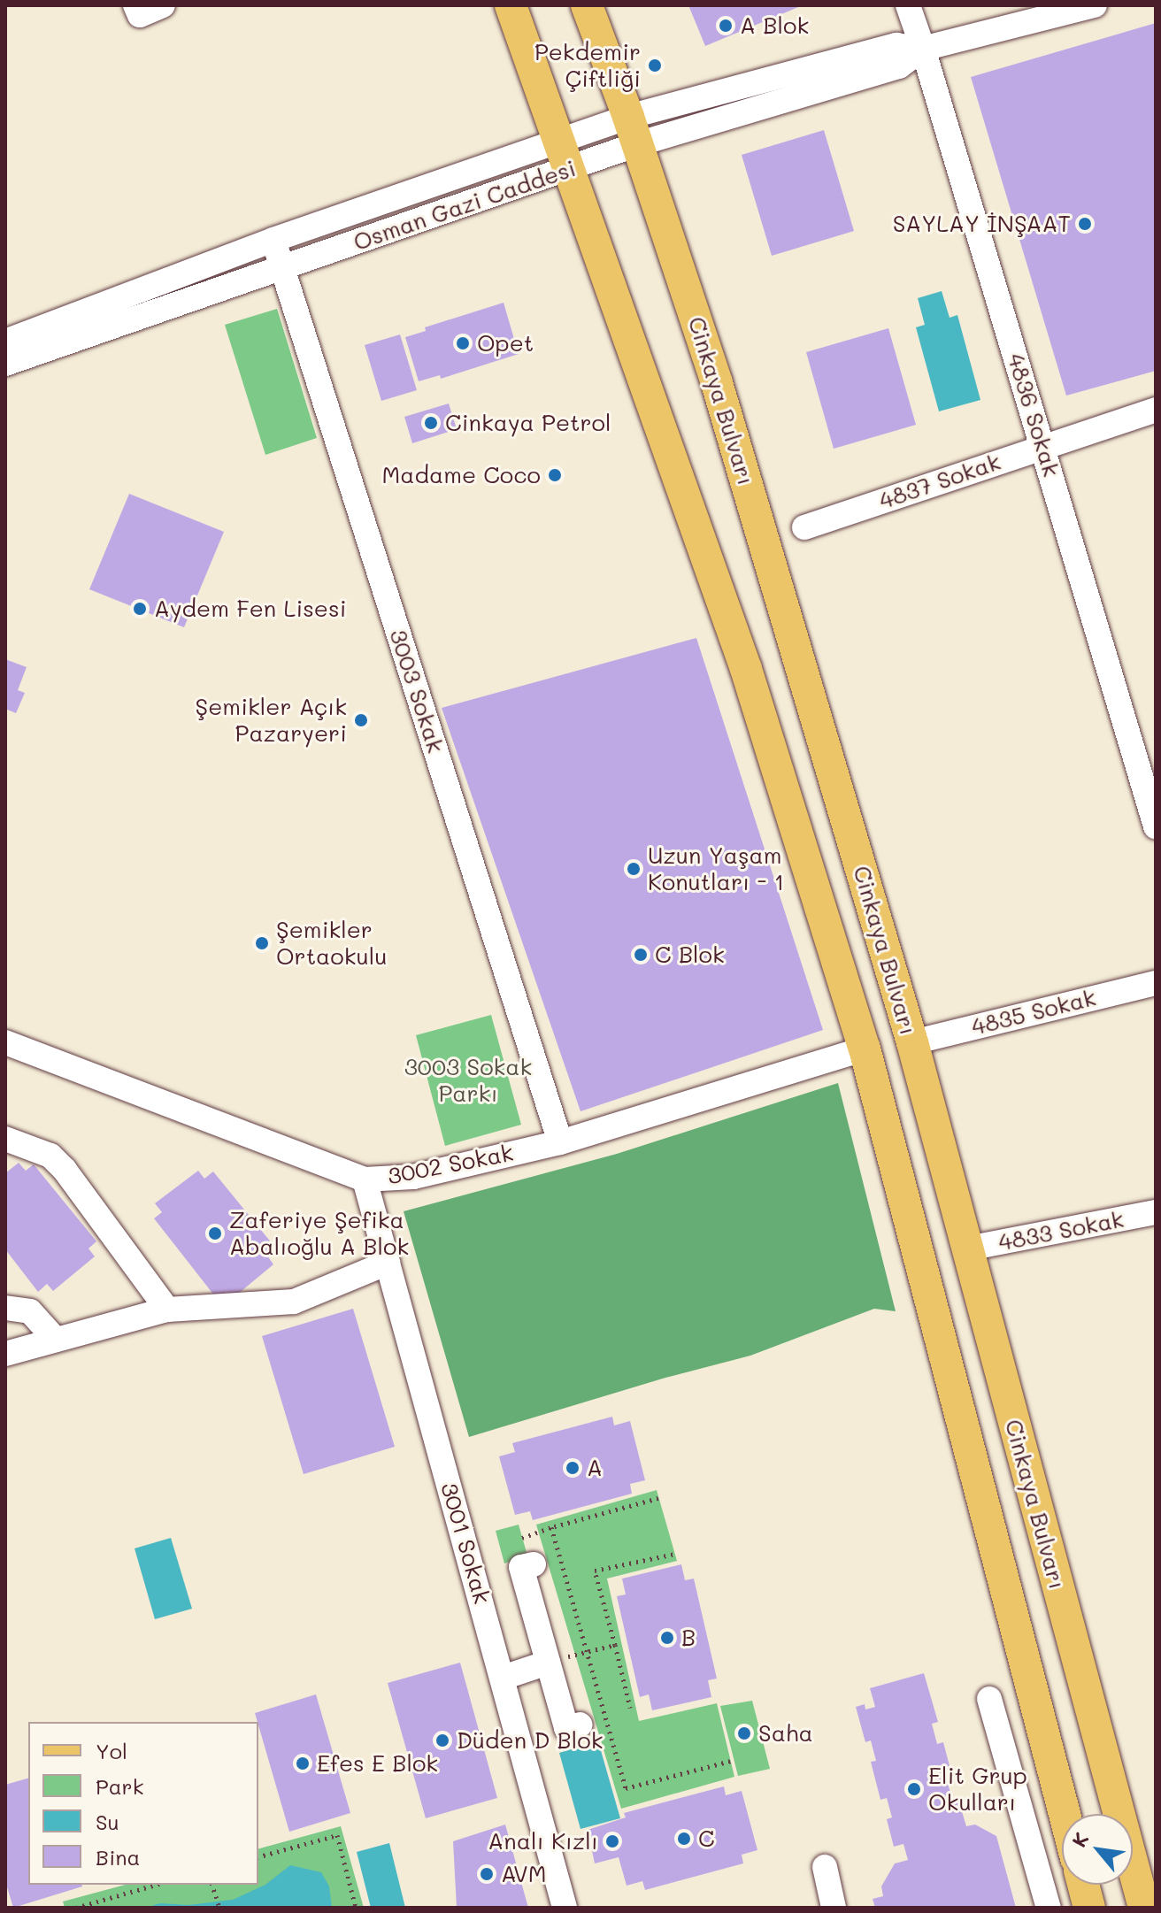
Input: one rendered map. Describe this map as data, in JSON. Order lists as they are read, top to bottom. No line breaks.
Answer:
{"streets":{"main road":["Cinkaya Bulvarı"],"street":["Osman Gazi Caddesi","4836 Sokak","4837 Sokak","3003 Sokak","4835 Sokak","3002 Sokak","4833 Sokak","3001 Sokak"]},"crossings":[["Osman Gazi Caddesi","Cinkaya Bulvarı"],["Osman Gazi Caddesi","4836 Sokak"],["Osman Gazi Caddesi","3003 Sokak"],["Cinkaya Bulvarı","4835 Sokak"],["Cinkaya Bulvarı","3002 Sokak"],["Cinkaya Bulvarı","4833 Sokak"],["4836 Sokak","4837 Sokak"],["3003 Sokak","3002 Sokak"],["3002 Sokak","3001 Sokak"]],"parks":["3003 Sokak Parkı"],"places":["A Blok","Pekdemir Çiftliği","SAYLAY İNŞAAT","Opet","Cinkaya Petrol","Madame Coco","Aydem Fen Lisesi","Şemikler Açık Pazaryeri","Uzun Yaşam Konutları - 1","Şemikler Ortaokulu","C Blok","Zaferiye Şefika Abalıoğlu A Blok","A","B","Saha","Düden D Blok","Efes E Blok","Elit Grup Okulları","C","Analı Kızlı","AVM"],"legend":["Yol","Park","Su","Bina"],"north":"top left"}
